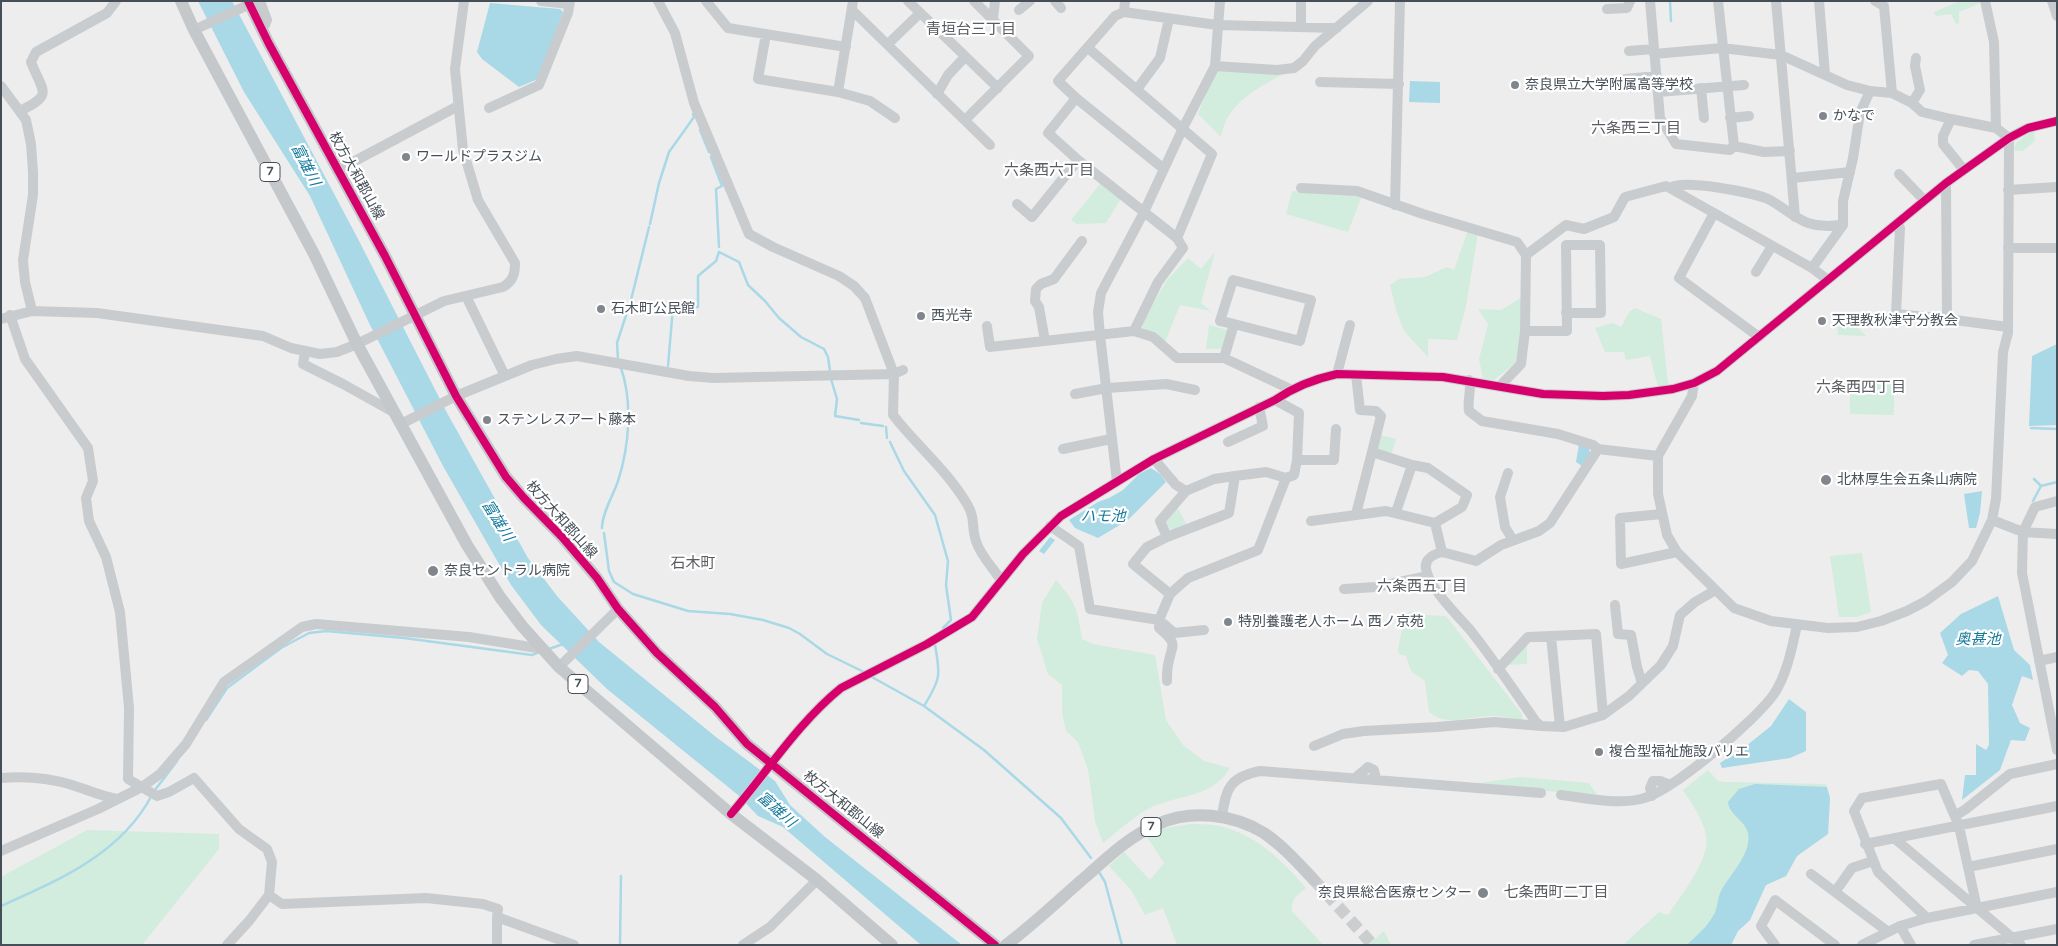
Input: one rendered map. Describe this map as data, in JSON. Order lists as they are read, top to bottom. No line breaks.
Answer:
{"streets":{"main road":["7","枚方大和郡山線"]},"districts":["青垣台三丁目","六条西三丁目","六条西六丁目","六条西四丁目","石木町","六条西五丁目","七条西町二丁目"],"water":["富雄川","ハモ池","奥甚池"],"places":["奈良県立大学附属高等学校","かなで","ワールドプラスジム","石木町公民館","西光寺","天理教秋津守分教会","ステンレスアート藤本","北林厚生会五条山病院","奈良セントラル病院","特別養護老人ホーム 西ノ京苑","複合型福祉施設バリエ","奈良県総合医療センター"]}
